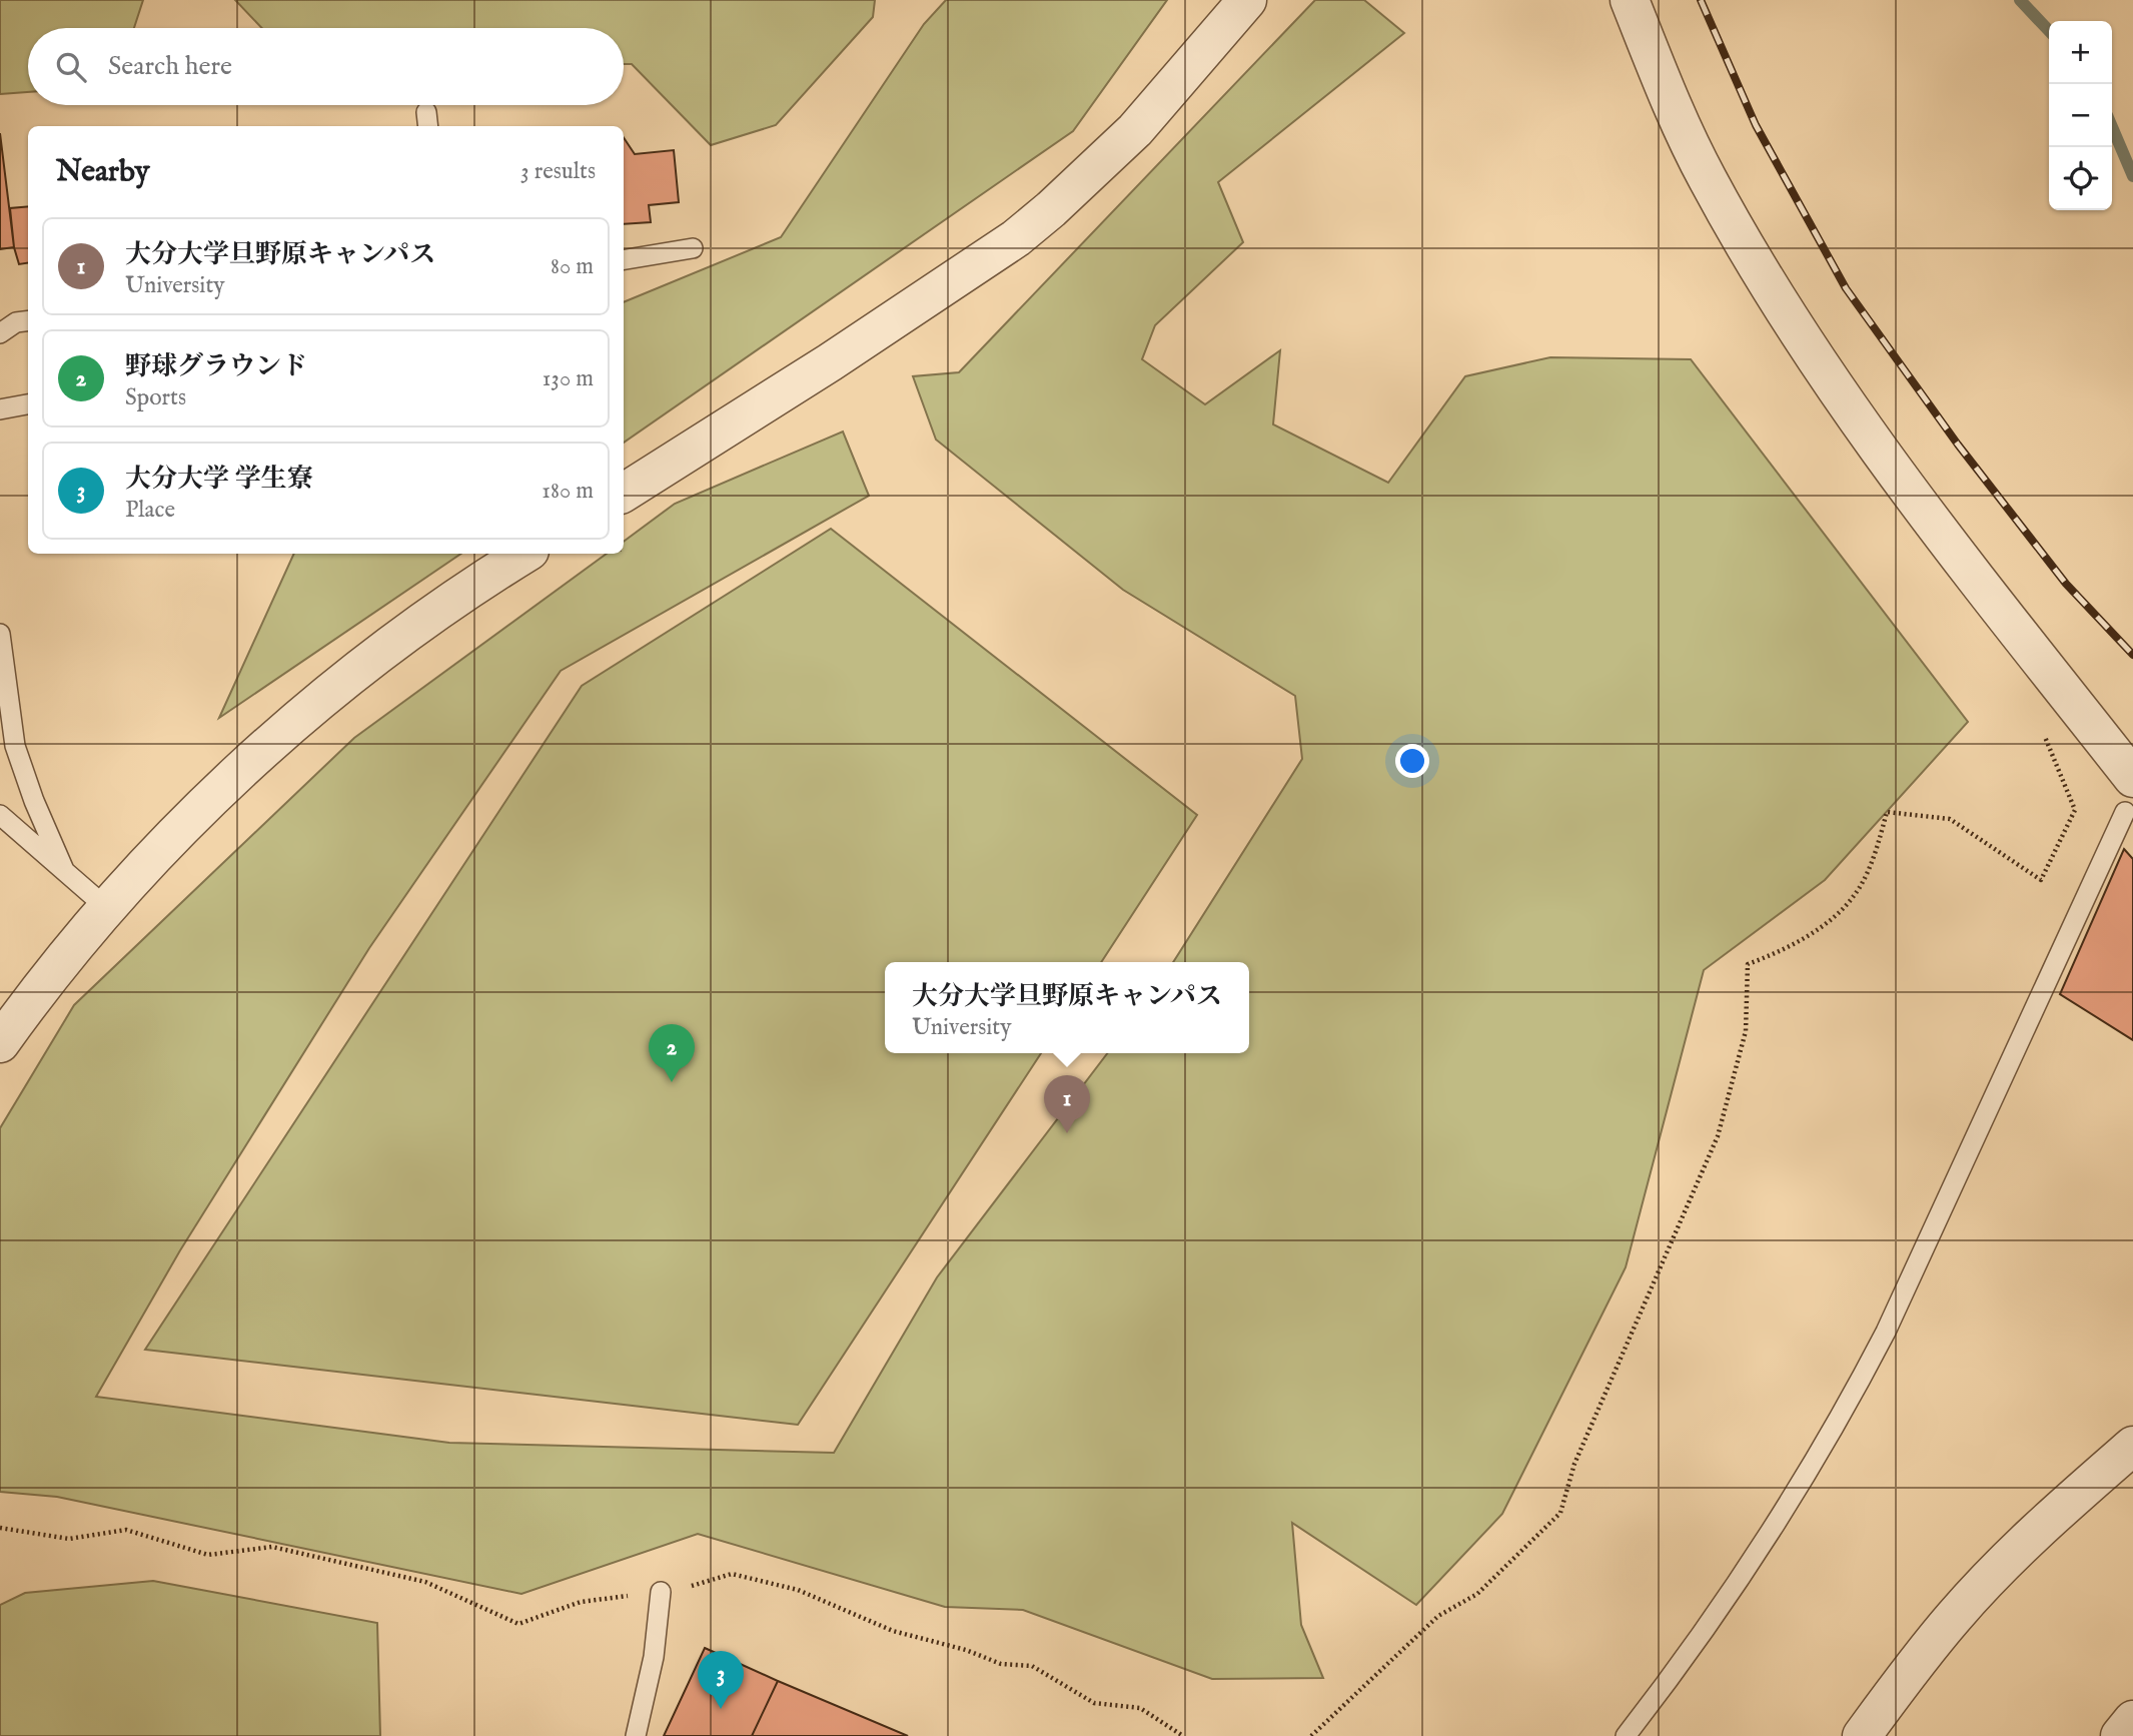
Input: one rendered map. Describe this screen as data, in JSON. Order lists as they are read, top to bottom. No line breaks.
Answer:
{"page":{"map_buttons":["+","−"],"search":"Search here","heading":["Nearby","3 results"],"list":[{"mark":"1","name":"大分大学旦野原キャンパス","note":"University","value":"80 m"},{"mark":"2","name":"野球グラウンド","note":"Sports","value":"130 m"},{"mark":"3","name":"大分大学 学生寮","note":"Place","value":"180 m"}],"popup":["大分大学旦野原キャンパス","University"],"pins":["2","1","3"]}}
